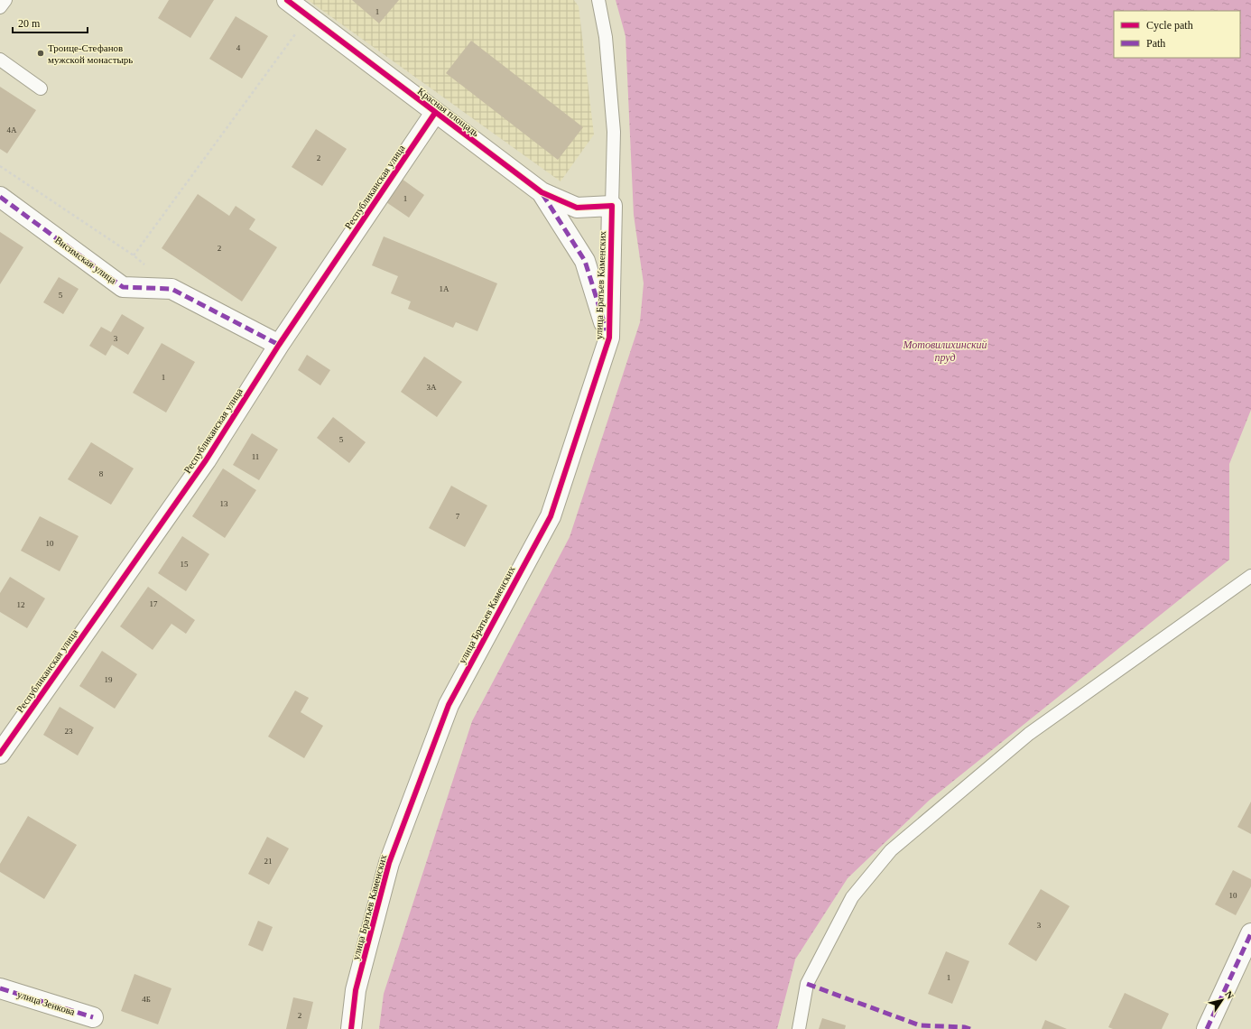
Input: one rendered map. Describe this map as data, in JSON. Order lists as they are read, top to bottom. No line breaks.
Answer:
{"streets":{"street":["Красная площадь","Республиканская улица","Висимская улица","улица Братьев Каменских","улица Зенкова"]},"crossings":[["Красная площадь","Республиканская улица"],["Красная площадь","улица Братьев Каменских"],["Республиканская улица","Висимская улица"]],"water":["Мотовилихинский пруд"],"places":["Троице-Стефанов мужской монастырь"],"house_numbers":["1","4","4А","2","1","2","1А","5","3","1","3А","5","11","8","13","7","10","15","17","12","19","23","21","10","3","1","4Б","2"],"legend":["Cycle path","Path"],"scale_bar":"20 m","north":"top right"}
